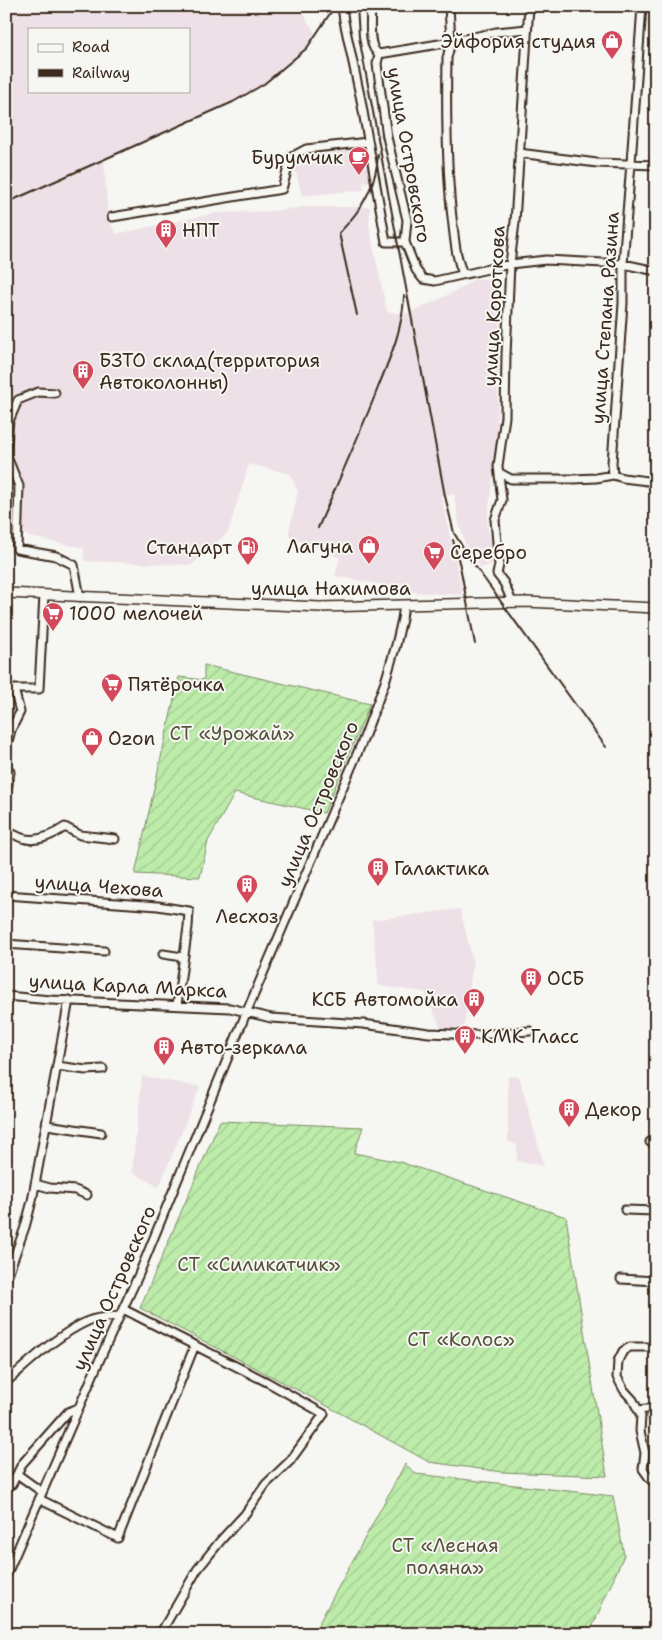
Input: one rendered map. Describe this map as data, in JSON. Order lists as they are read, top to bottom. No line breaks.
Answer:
{"streets":{"main road":["улица Нахимова"],"street":["улица Островского","улица Короткова","улица Степана Разина","улица Чехова","улица Карла Маркса"]},"crossings":[["улица Островского","улица Нахимова"],["улица Островского","улица Карла Маркса"],["улица Короткова","улица Нахимова"]],"parks":["СТ «Урожай»","СТ «Силикатчик»","СТ «Колос»","СТ «Лесная поляна»"],"places":{"shop":["Эйфория студия","Лагуна","Ozon"],"cafe":["Бурумчик"],"building":["НПТ","БЗТО склад(территория Автоколонны)","Галактика","Лесхоз","ОСБ","КСБ Автомойка","КМК Гласс","Авто-зеркала","Декор"],"fuel station":["Стандарт"],"supermarket":["Серебро","1000 мелочей","Пятёрочка"]},"legend":["Road","Railway"]}
